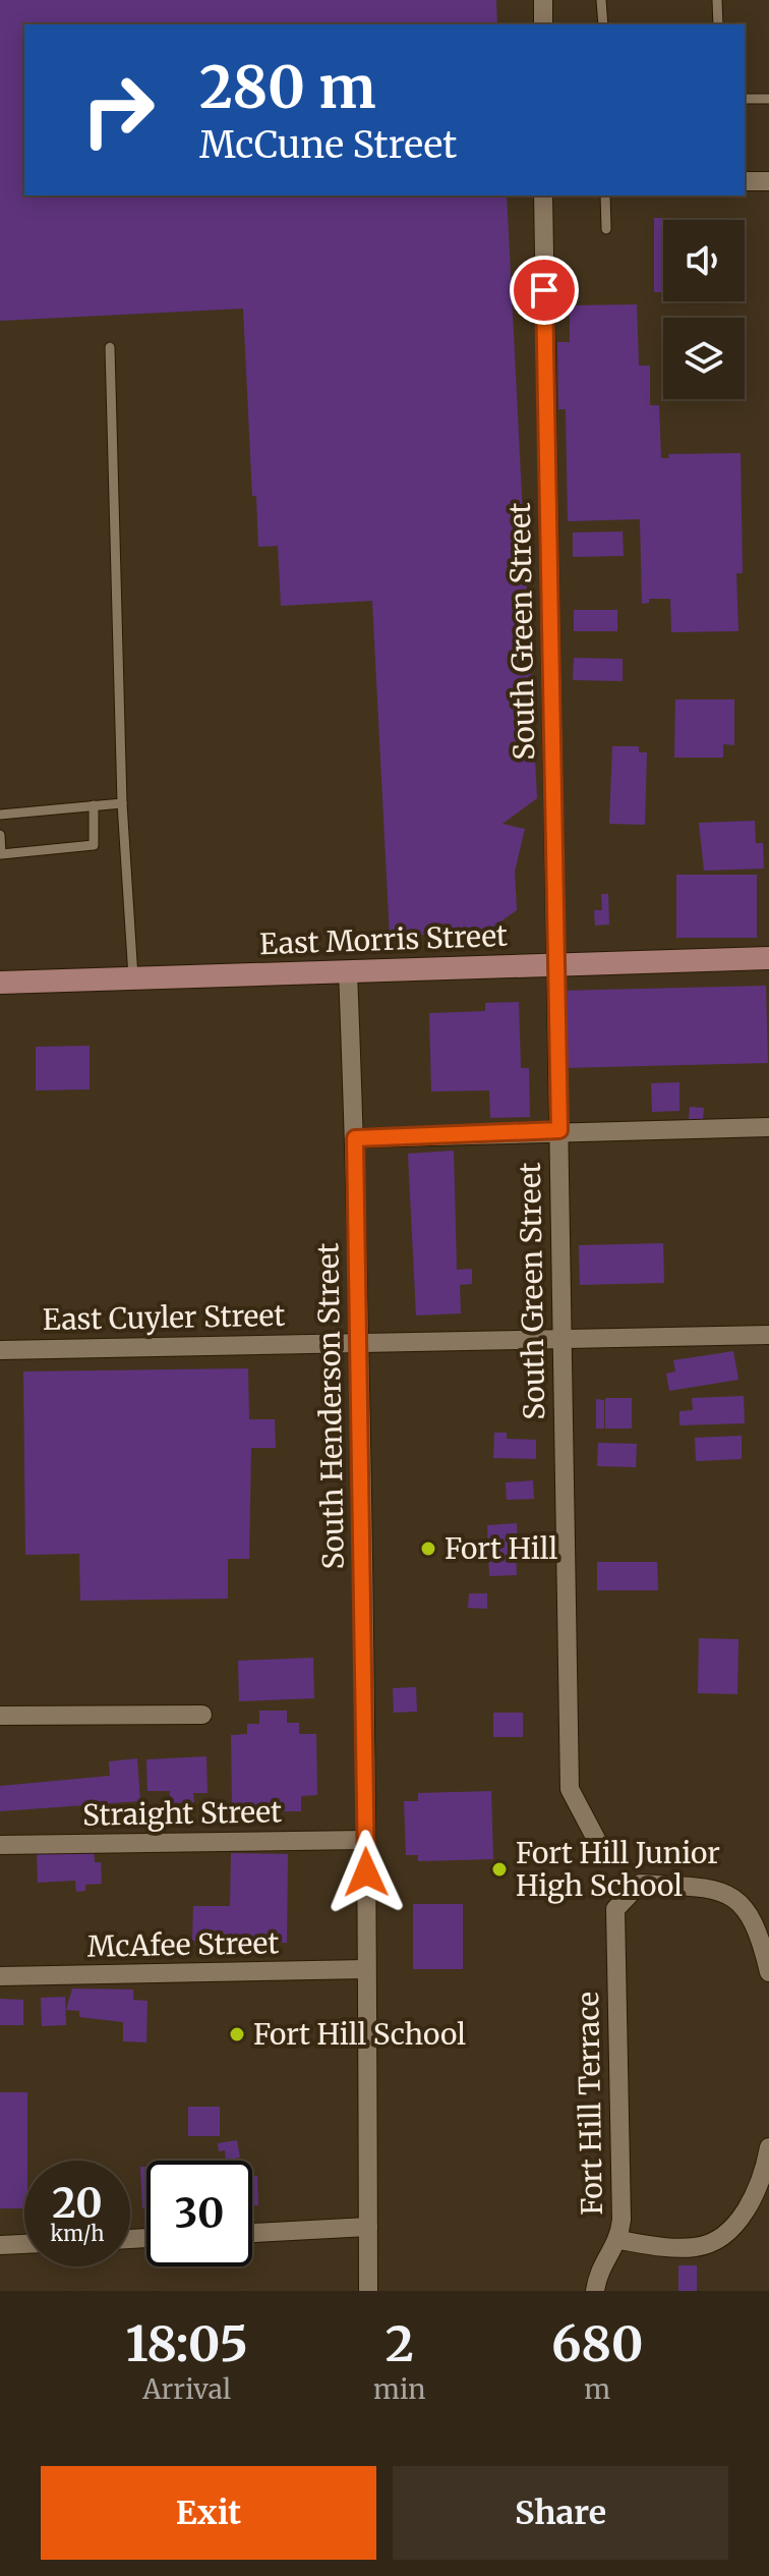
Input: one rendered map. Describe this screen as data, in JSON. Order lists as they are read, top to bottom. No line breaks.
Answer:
{"streets":{"main road":["East Morris Street"],"street":["South Green Street","East Cuyler Street","South Henderson Street","Straight Street","McAfee Street","Fort Hill Terrace"]},"crossings":[["South Green Street","East Morris Street"],["South Green Street","East Cuyler Street"],["East Morris Street","South Henderson Street"],["East Cuyler Street","South Henderson Street"],["South Henderson Street","Straight Street"],["South Henderson Street","McAfee Street"]],"places":["Fort Hill","Fort Hill Junior High School","Fort Hill School"],"page":{"turn":["280 m","McCune Street"],"speed":"20 km/h","limit":"30","eta":["18:05","Arrival","2","min","680","m"],"buttons":["Exit","Share"]}}
